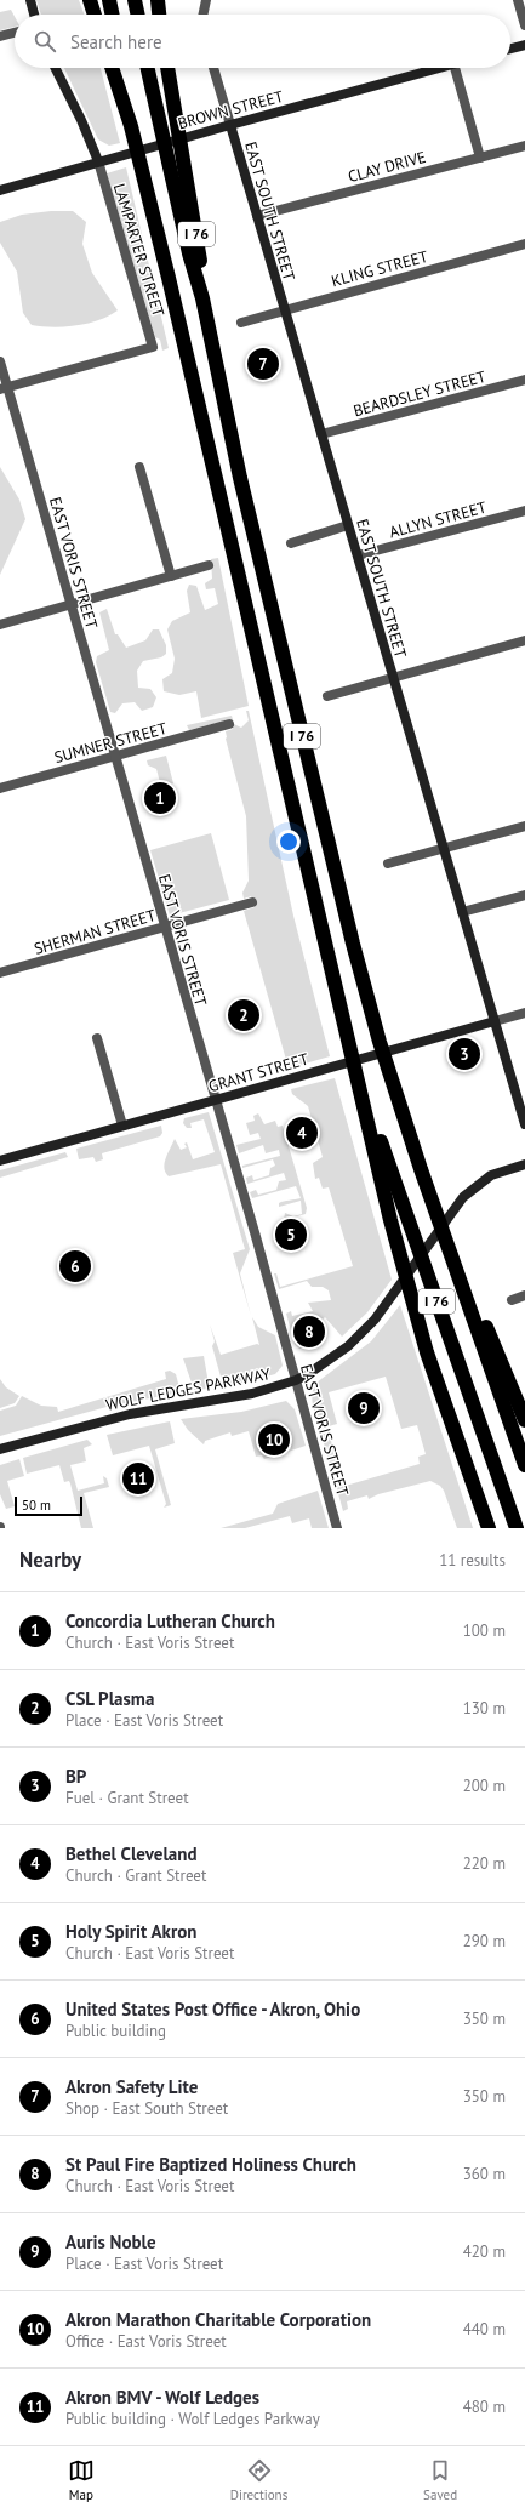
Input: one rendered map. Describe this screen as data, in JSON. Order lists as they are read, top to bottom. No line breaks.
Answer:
{"streets":{"highway":["I 76"],"main road":["BROWN STREET","EAST SOUTH STREET","GRANT STREET","WOLF LEDGES PARKWAY"],"street":["CLAY DRIVE","LAMPARTER STREET","KLING STREET","BEARDSLEY STREET","ALLYN STREET","EAST VORIS STREET","SUMNER STREET","SHERMAN STREET"]},"crossings":[["BROWN STREET","EAST SOUTH STREET"],["BROWN STREET","LAMPARTER STREET"],["CLAY DRIVE","EAST SOUTH STREET"],["EAST SOUTH STREET","KLING STREET"],["EAST SOUTH STREET","BEARDSLEY STREET"],["EAST SOUTH STREET","ALLYN STREET"],["EAST SOUTH STREET","GRANT STREET"],["LAMPARTER STREET","EAST VORIS STREET"],["EAST VORIS STREET","SUMNER STREET"],["EAST VORIS STREET","SHERMAN STREET"],["EAST VORIS STREET","GRANT STREET"],["EAST VORIS STREET","WOLF LEDGES PARKWAY"]],"scale_bar":"50 m","page":{"search":"Search here","pins":["7","1","2","3","4","5","6","8","9","10","11"],"scale":"50 m","heading":["Nearby","11 results"],"list":[{"mark":"1","name":"Concordia Lutheran Church","note":"Church · East Voris Street","value":"100 m"},{"mark":"2","name":"CSL Plasma","note":"Place · East Voris Street","value":"130 m"},{"mark":"3","name":"BP","note":"Fuel · Grant Street","value":"200 m"},{"mark":"4","name":"Bethel Cleveland","note":"Church · Grant Street","value":"220 m"},{"mark":"5","name":"Holy Spirit Akron","note":"Church · East Voris Street","value":"290 m"},{"mark":"6","name":"United States Post Office - Akron, Ohio","note":"Public building","value":"350 m"},{"mark":"7","name":"Akron Safety Lite","note":"Shop · East South Street","value":"350 m"},{"mark":"8","name":"St Paul Fire Baptized Holiness Church","note":"Church · East Voris Street","value":"360 m"},{"mark":"9","name":"Auris Noble","note":"Place · East Voris Street","value":"420 m"},{"mark":"10","name":"Akron Marathon Charitable Corporation","note":"Office · East Voris Street","value":"440 m"},{"mark":"11","name":"Akron BMV - Wolf Ledges","note":"Public building · Wolf Ledges Parkway","value":"480 m"}],"nav":["Map","Directions","Saved"]}}
